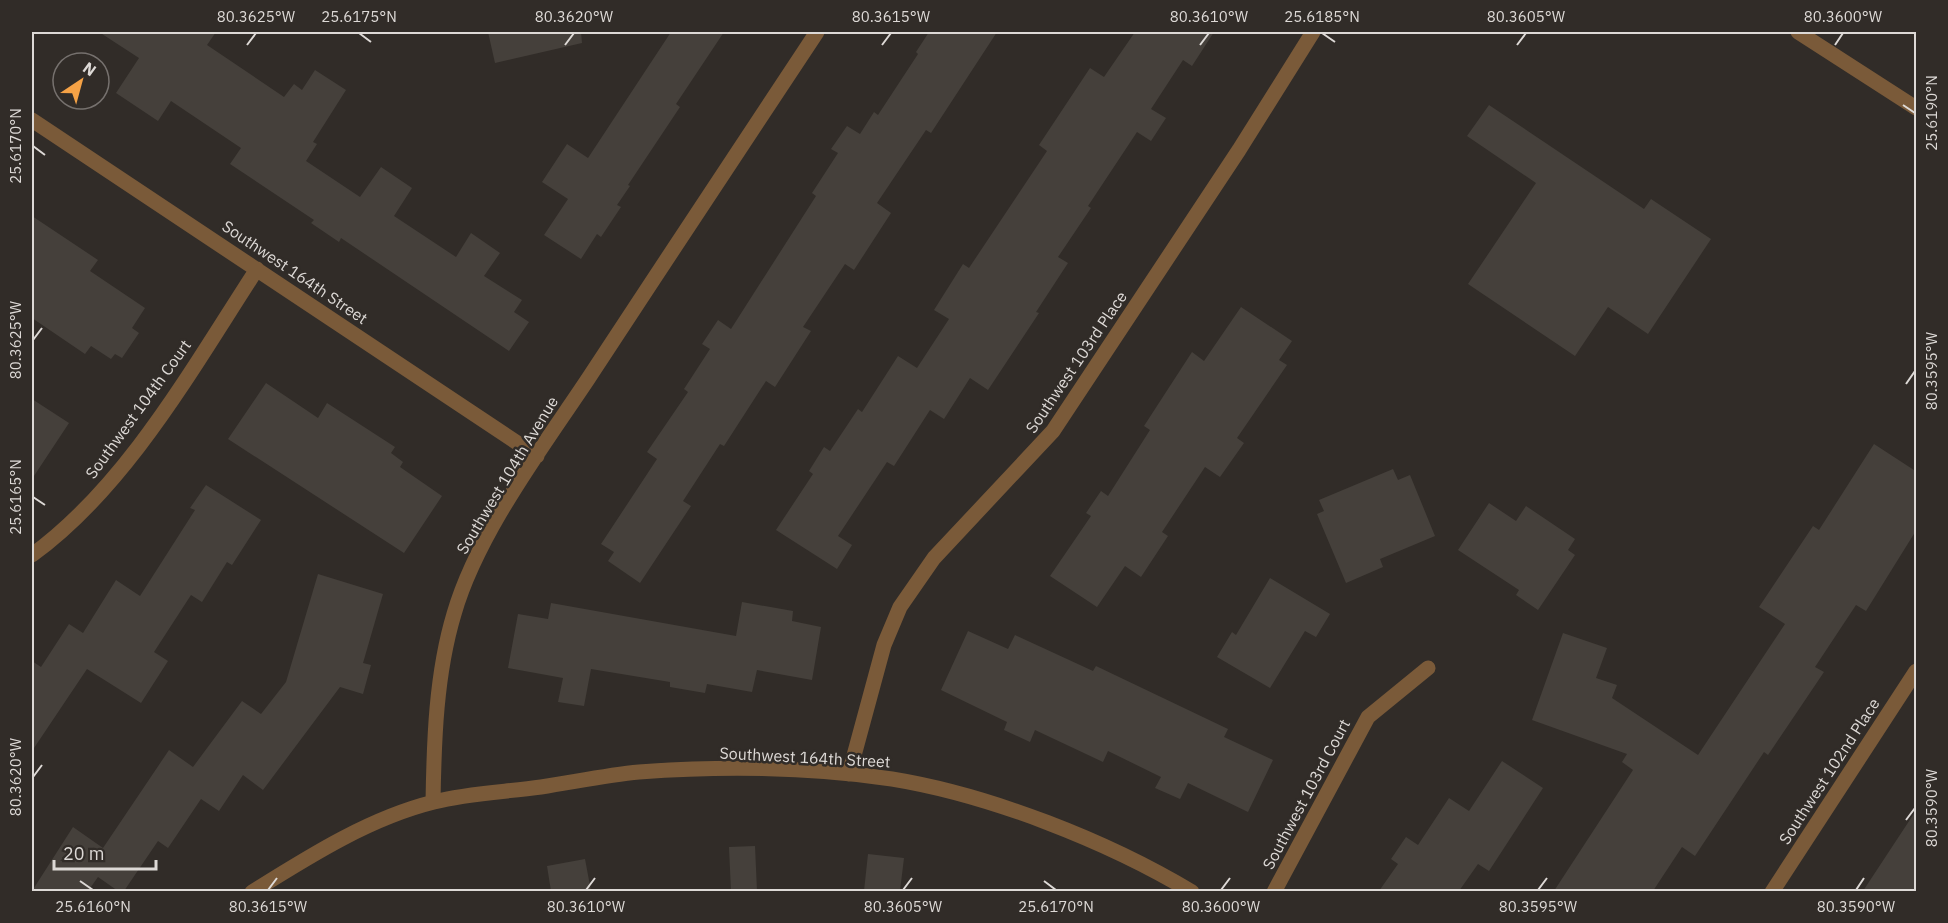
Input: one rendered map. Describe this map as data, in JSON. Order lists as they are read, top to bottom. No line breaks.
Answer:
{"streets":{"street":["Southwest 164th Street","Southwest 103rd Place","Southwest 104th Court","Southwest 104th Avenue","Southwest 102nd Place","Southwest 103rd Court"]},"crossings":[["Southwest 164th Street","Southwest 103rd Place"],["Southwest 164th Street","Southwest 104th Court"],["Southwest 164th Street","Southwest 104th Avenue"]],"scale_bar":"20 m","north":"top right","coordinates":["80.3625°W","25.6175°N","80.3620°W","80.3615°W","80.3610°W","25.6185°N","80.3605°W","80.3600°W","25.6190°N","25.6170°N","80.3595°W","25.6165°N","80.3590°W","25.6160°N"]}
